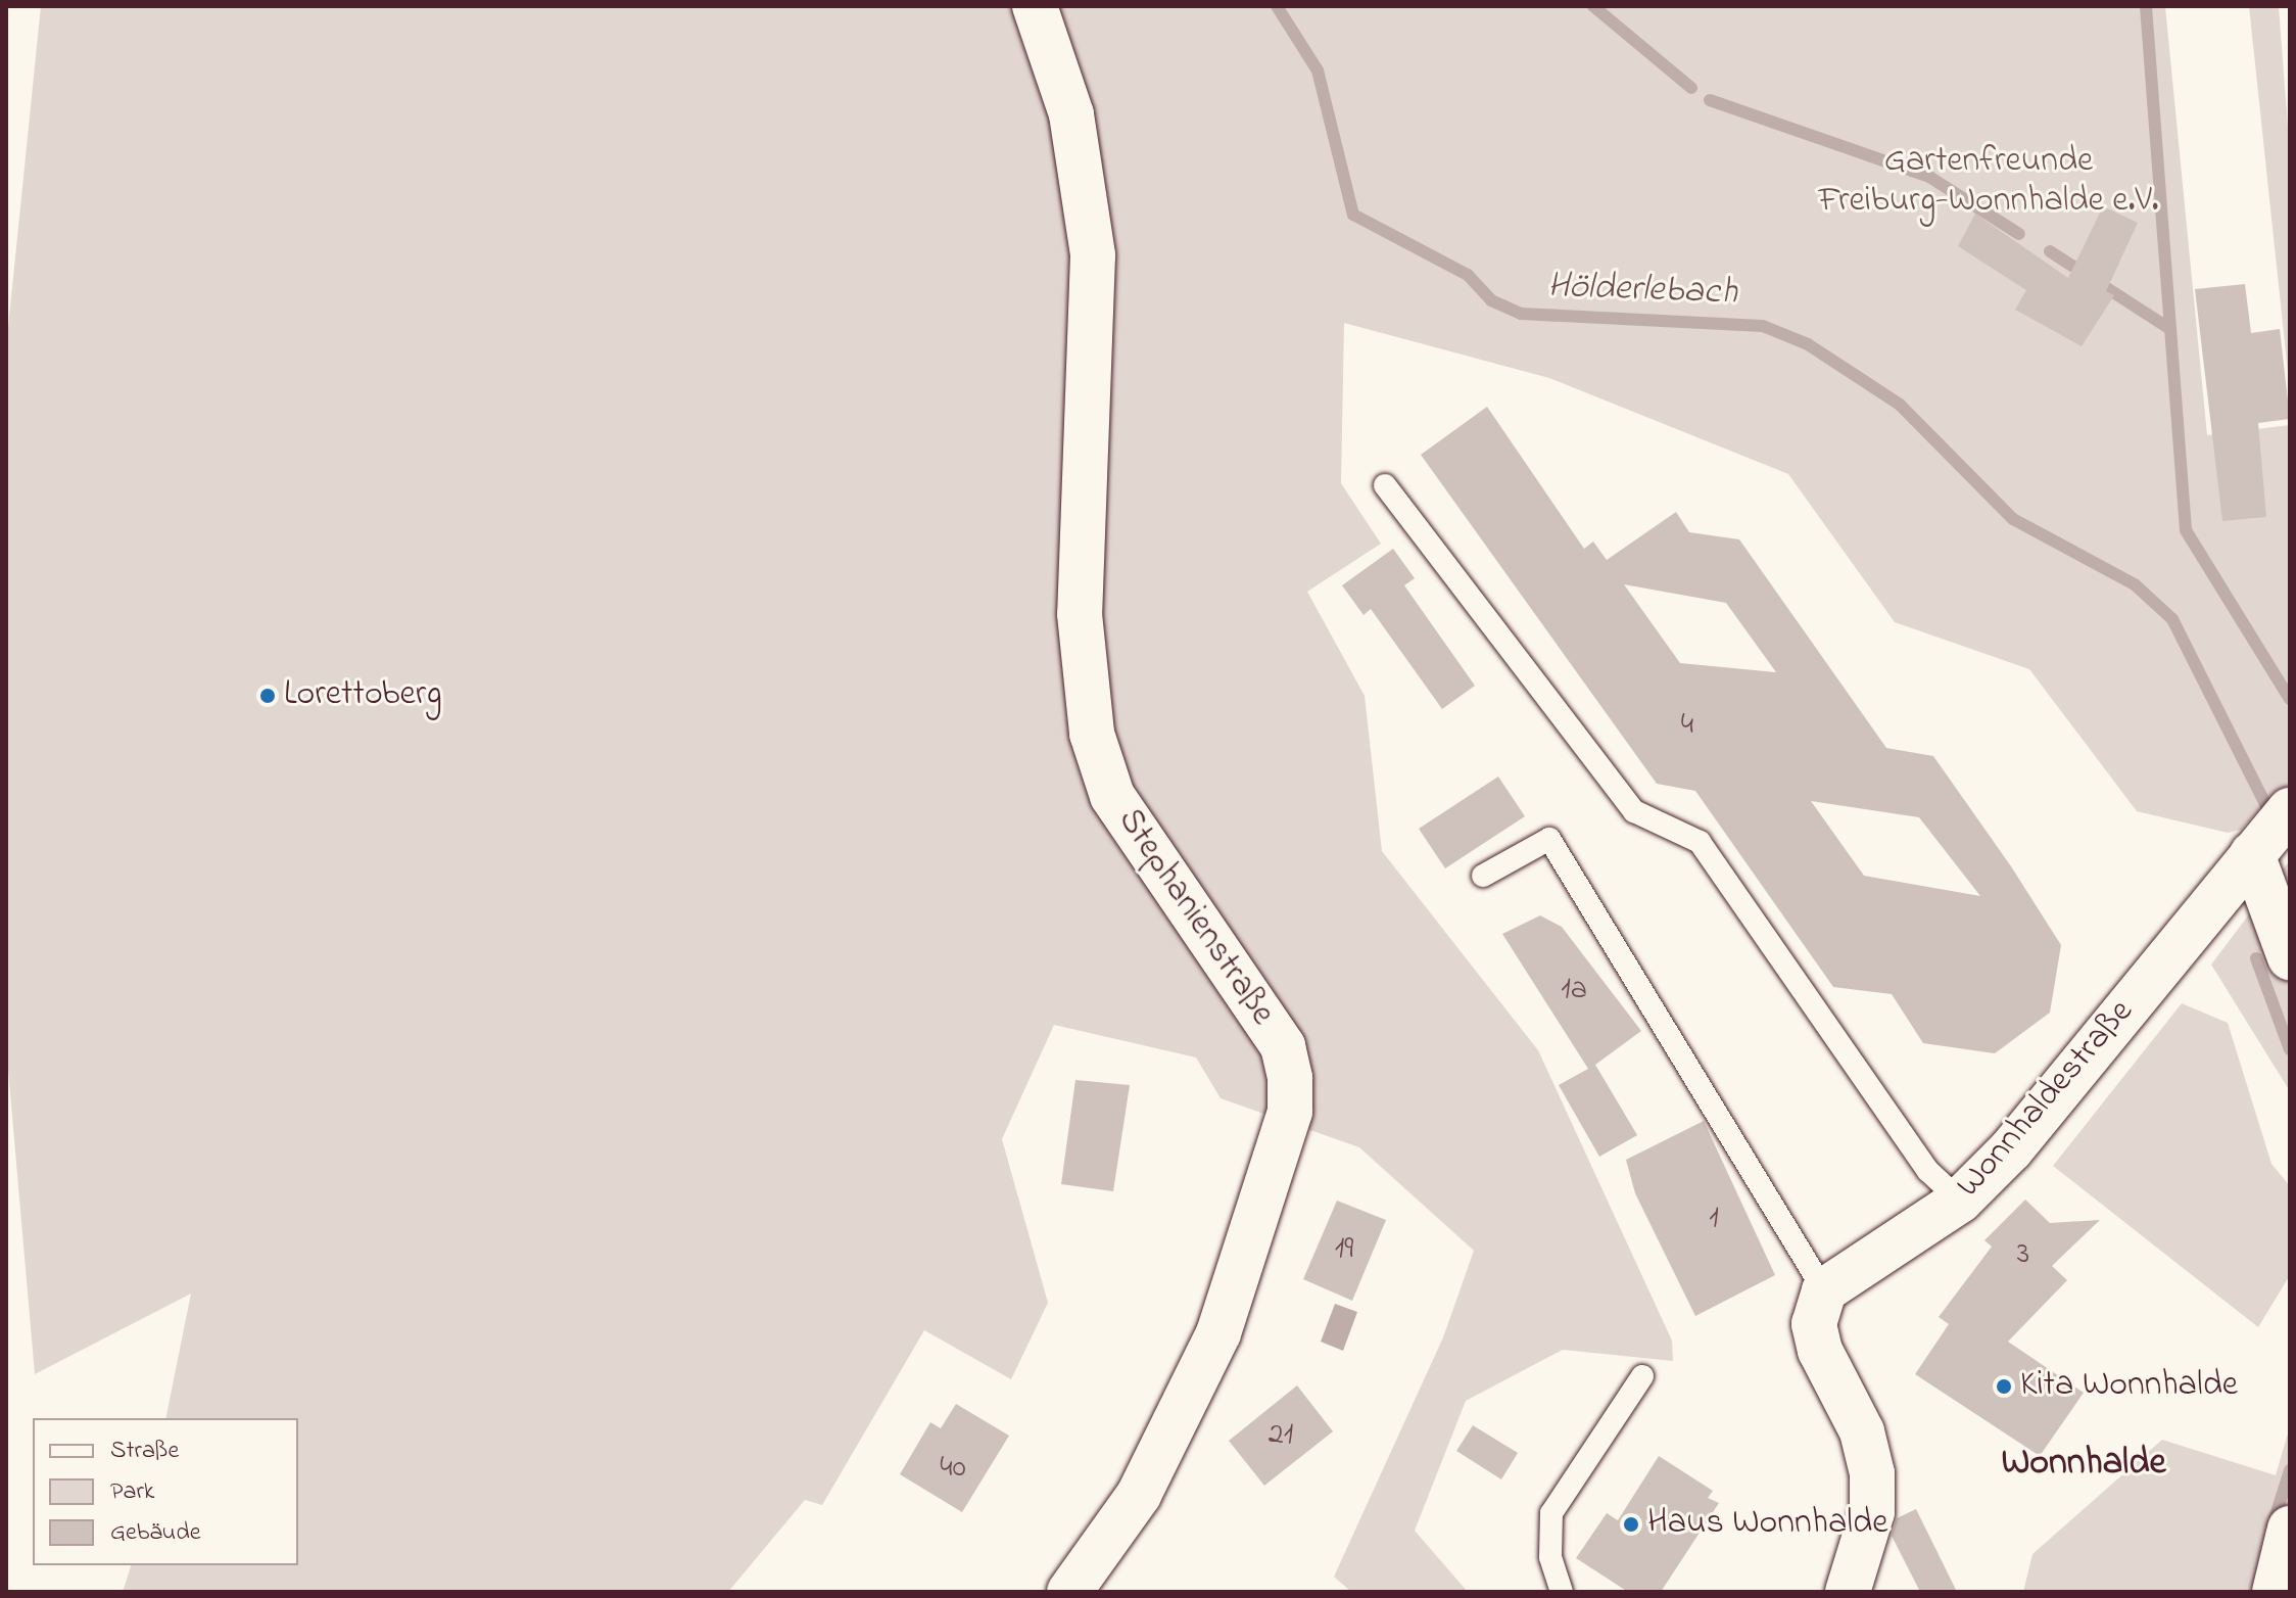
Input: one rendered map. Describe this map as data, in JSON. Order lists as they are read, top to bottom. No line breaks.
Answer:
{"streets":{"street":["Stephanienstraße","Wonnhaldestraße"]},"districts":["Wonnhalde"],"water":["Hölderlebach"],"parks":["Gartenfreunde Freiburg-Wonnhalde e.V."],"places":["Lorettoberg","Kita Wonnhalde","Haus Wonnhalde"],"house_numbers":["4","1a","1","19","3","21","40"],"legend":["Straße","Park","Gebäude"]}
